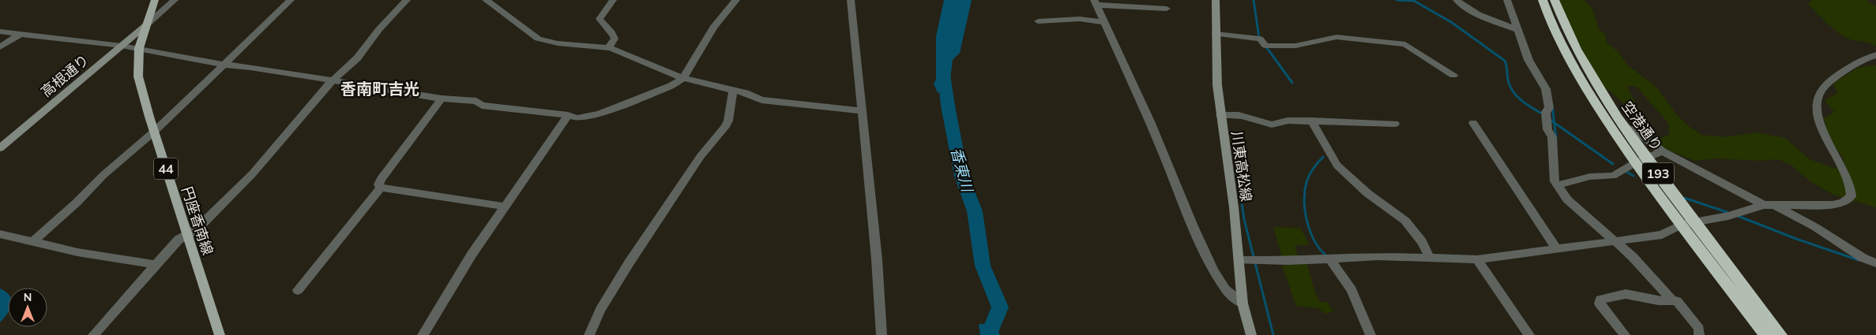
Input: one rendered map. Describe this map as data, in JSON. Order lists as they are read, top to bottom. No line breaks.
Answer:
{"streets":{"highway":["空港通り","193"],"main road":["高根通り","川東高松線","44","円座香南線"]},"crossings":[["高根通り","円座香南線"]],"districts":["香南町吉光"],"water":["香東川"],"north":"top"}
